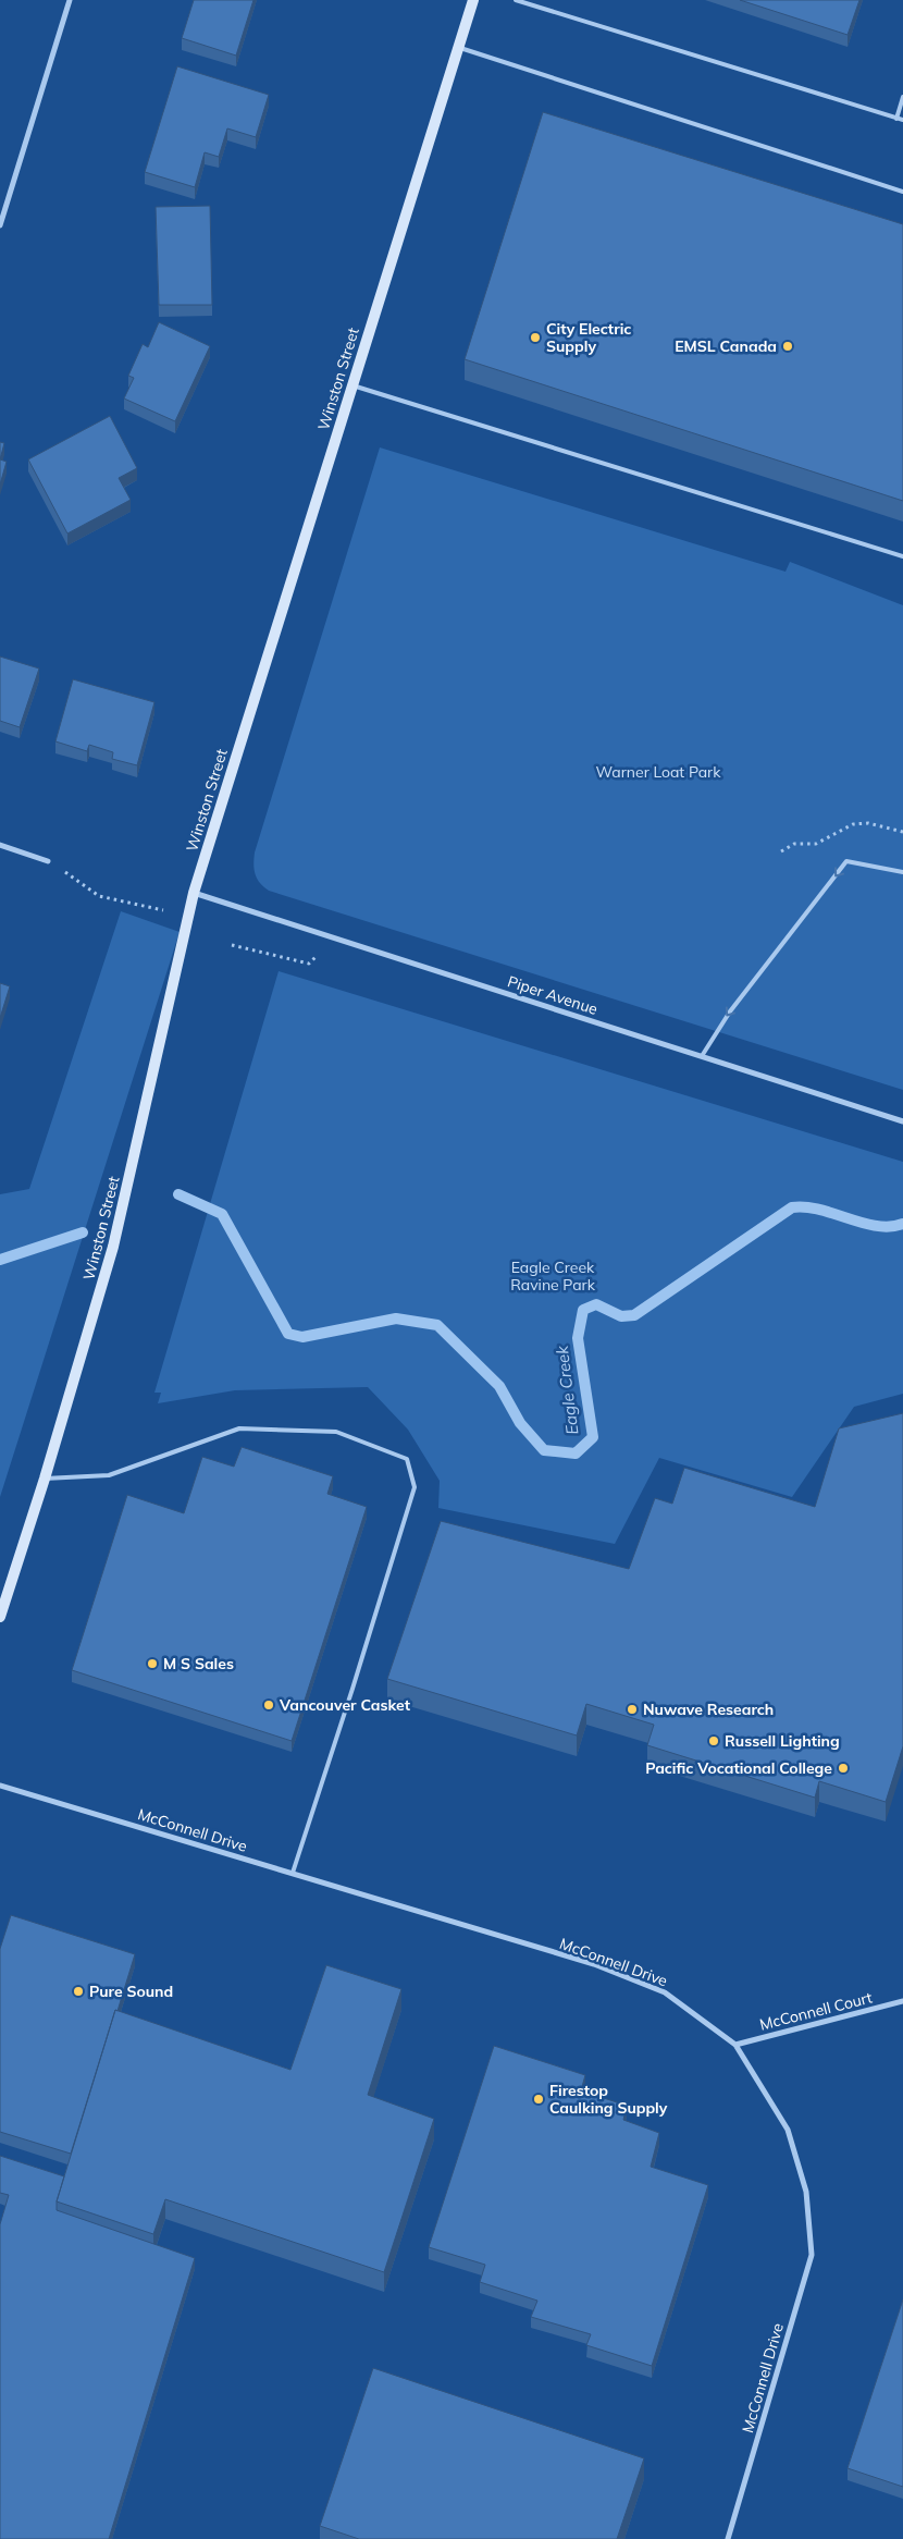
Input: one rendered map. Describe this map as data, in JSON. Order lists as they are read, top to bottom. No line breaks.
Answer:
{"streets":{"street":["Winston Street","Piper Avenue","McConnell Drive","McConnell Court"]},"crossings":[["Winston Street","Piper Avenue"],["McConnell Drive","McConnell Court"]],"water":["Eagle Creek"],"parks":["Warner Loat Park","Eagle Creek Ravine Park"],"places":["City Electric Supply","EMSL Canada","M S Sales","Vancouver Casket","Nuwave Research","Russell Lighting","Pacific Vocational College","Pure Sound","Firestop Caulking Supply"]}
